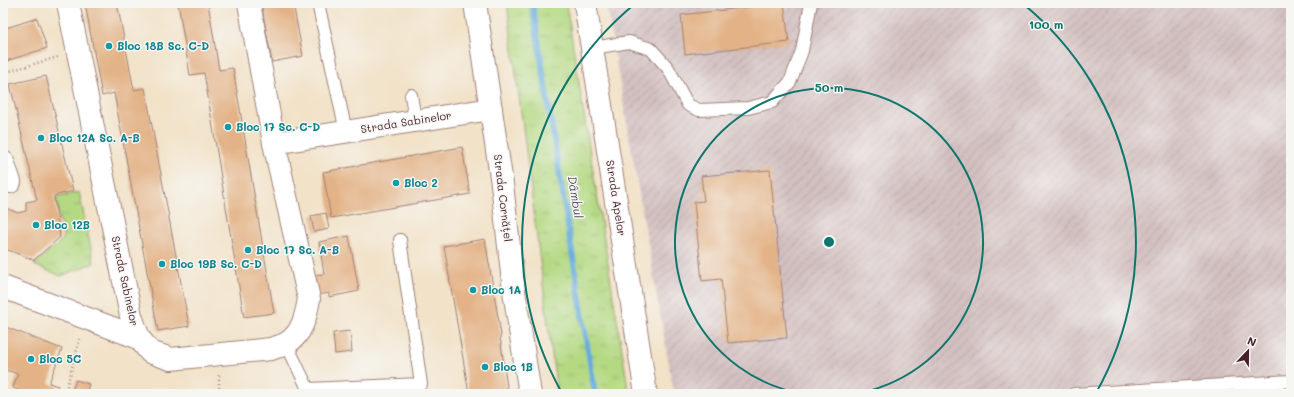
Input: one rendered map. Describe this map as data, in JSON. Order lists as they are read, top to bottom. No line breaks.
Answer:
{"streets":{"street":["Strada Sabinelor","Strada Cornățel","Strada Apelor"]},"crossings":[["Strada Sabinelor","Strada Cornățel"]],"water":["Dâmbul"],"places":["Bloc 18B Sc. C-D","Bloc 17 Sc. C-D","Bloc 12A Sc. A-B","Bloc 2","Bloc 12B","Bloc 17 Sc. A-B","Bloc 19B Sc. C-D","Bloc 1A","Bloc 5C","Bloc 1B"],"north":"top","rings":["100 m","50 m"]}
